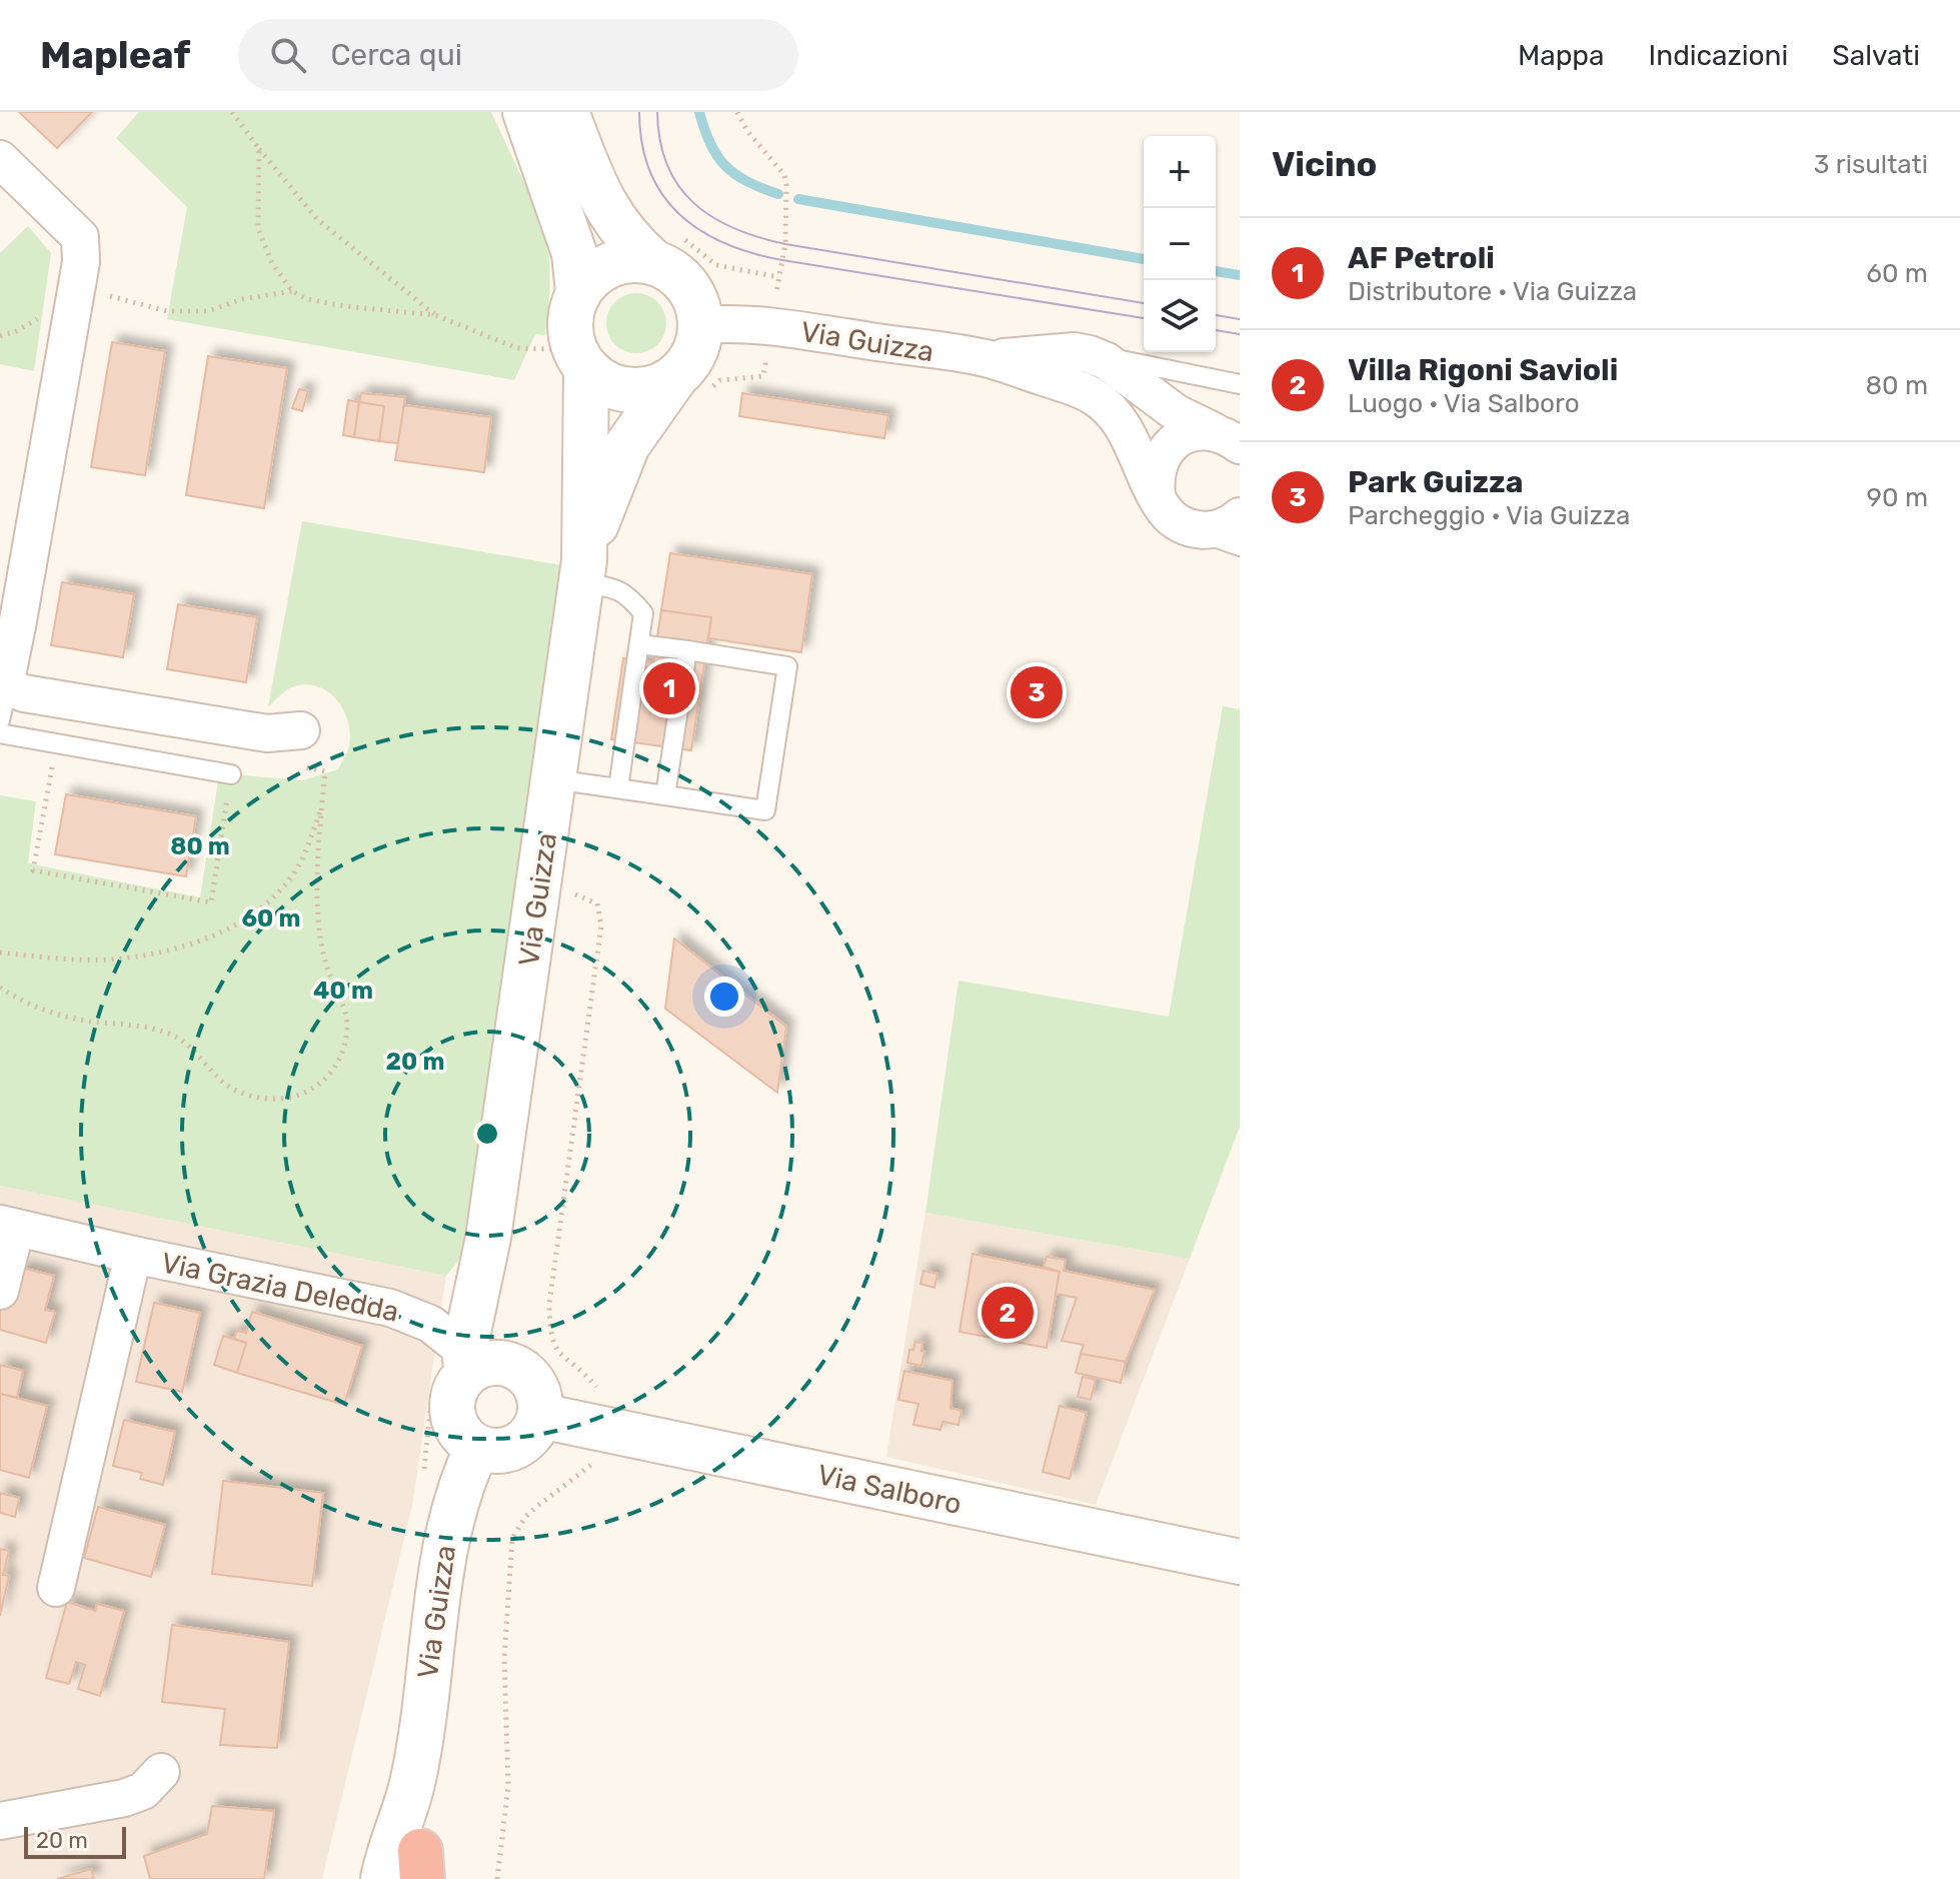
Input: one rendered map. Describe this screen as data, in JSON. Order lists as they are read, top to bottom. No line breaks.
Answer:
{"streets":{"main road":["Via Guizza","Via Salboro"],"street":["Via Grazia Deledda"]},"crossings":[["Via Guizza","Via Grazia Deledda"],["Via Guizza","Via Salboro"],["Via Grazia Deledda","Via Salboro"]],"scale_bar":"20 m","page":{"header":"Mapleaf","search":"Cerca qui","nav":["Mappa","Indicazioni","Salvati"],"heading":["Vicino","3 risultati"],"map_buttons":["+","−"],"list":[{"mark":"1","name":"AF Petroli","note":"Distributore · Via Guizza","value":"60 m"},{"mark":"2","name":"Villa Rigoni Savioli","note":"Luogo · Via Salboro","value":"80 m"},{"mark":"3","name":"Park Guizza","note":"Parcheggio · Via Guizza","value":"90 m"}],"pins":["1","3","2"],"scale":"20 m"},"rings":["80 m","60 m","40 m","20 m"]}
